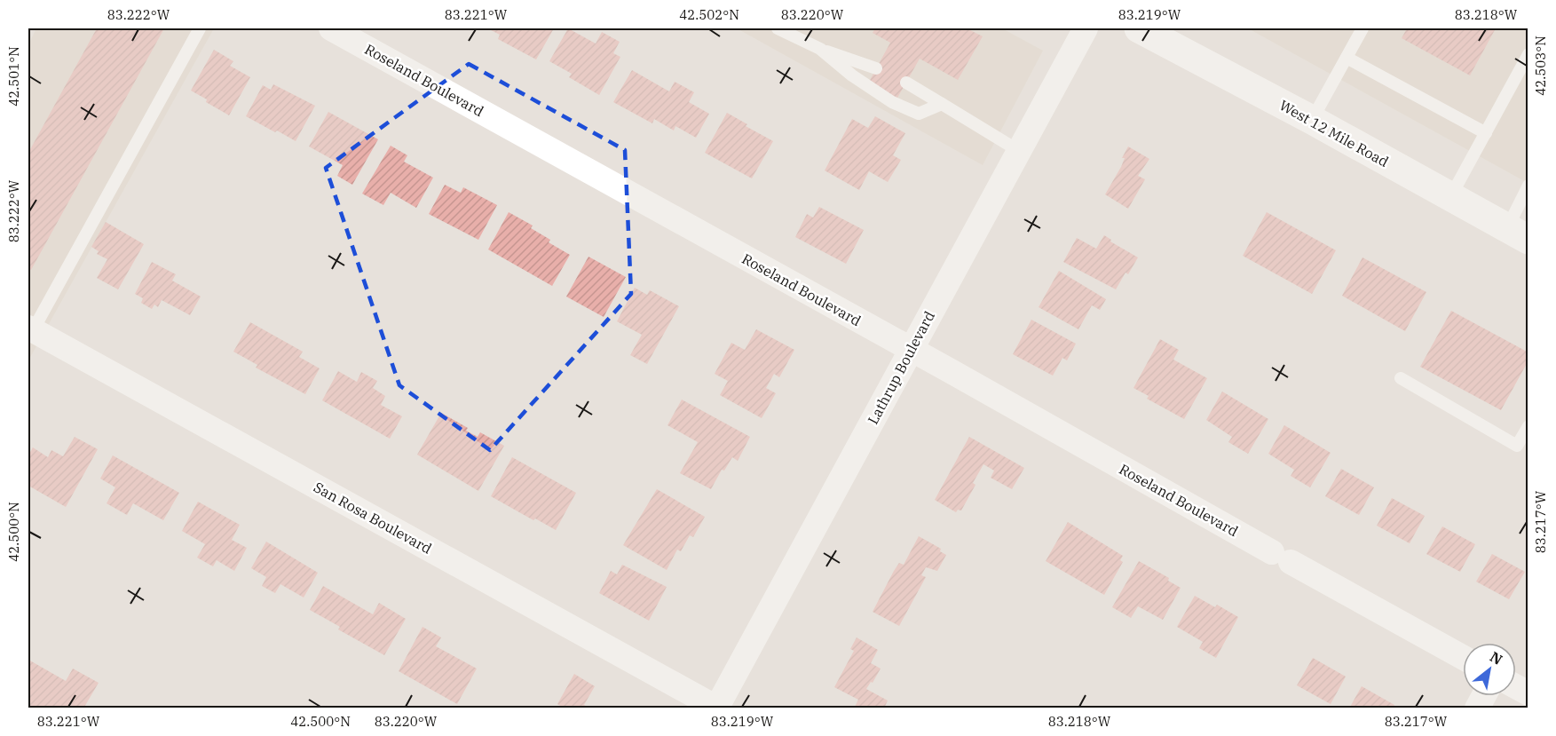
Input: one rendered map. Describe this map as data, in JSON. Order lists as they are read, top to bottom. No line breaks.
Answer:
{"streets":{"main road":["West 12 Mile Road"],"street":["Roseland Boulevard","Lathrup Boulevard","San Rosa Boulevard"]},"crossings":[["Roseland Boulevard","Lathrup Boulevard"],["Lathrup Boulevard","San Rosa Boulevard"]],"north":"top right","coordinates":["83.222°W","83.221°W","42.502°N","83.220°W","83.219°W","83.218°W","42.503°N","42.501°N","83.217°W","42.500°N"]}
